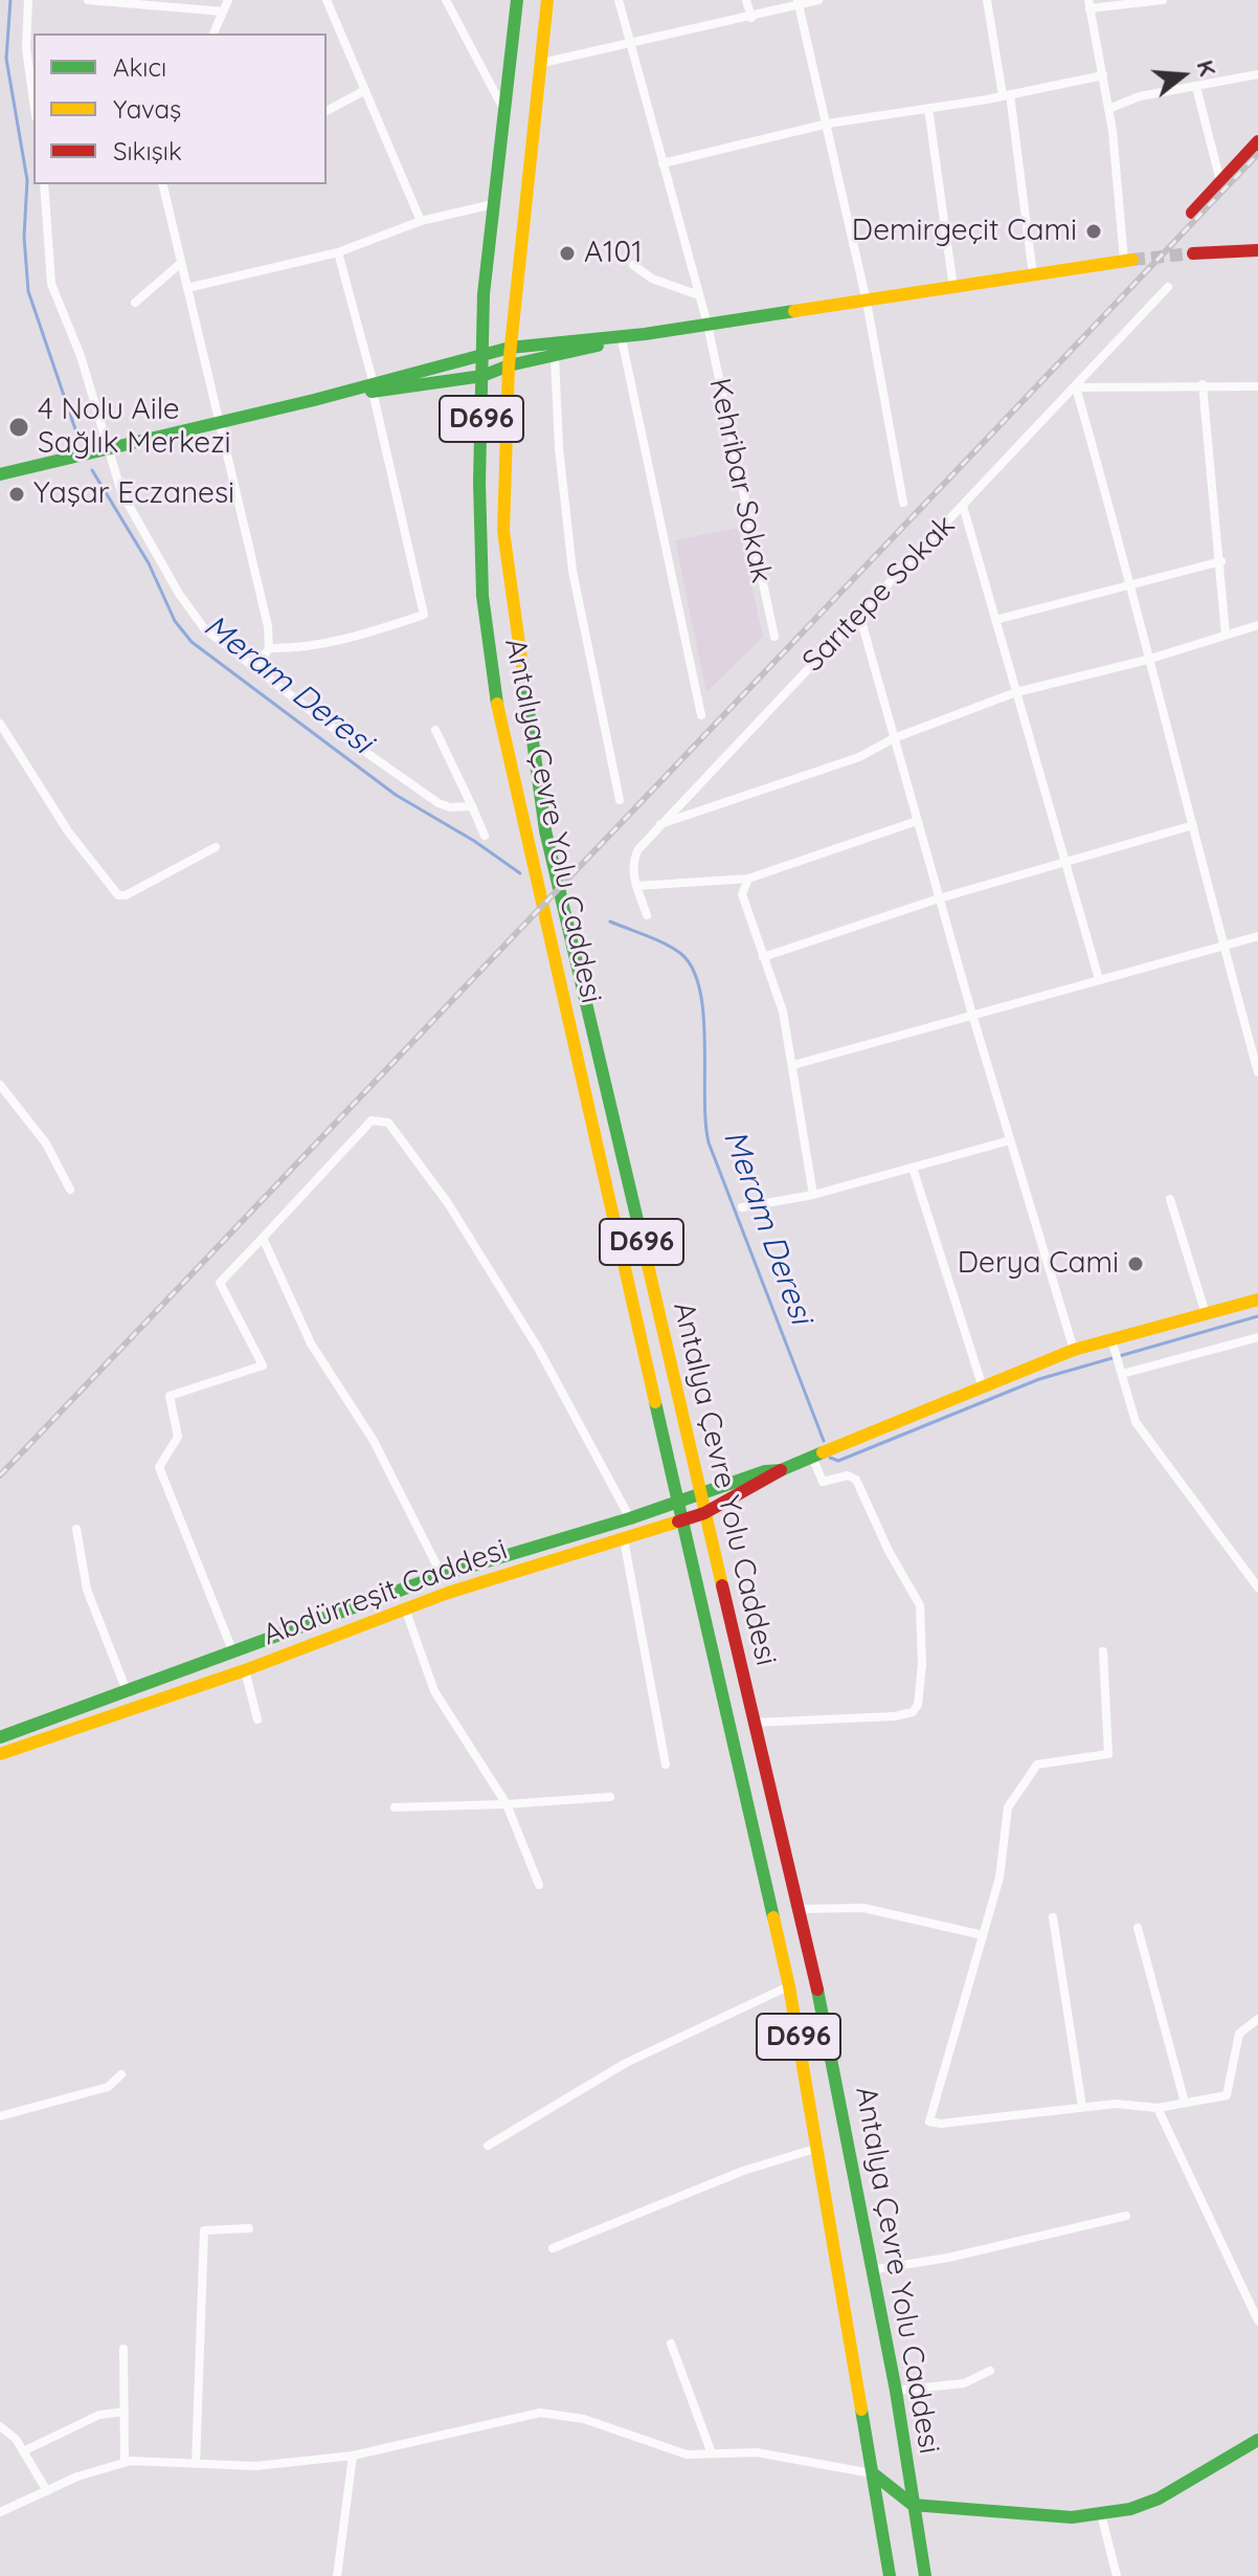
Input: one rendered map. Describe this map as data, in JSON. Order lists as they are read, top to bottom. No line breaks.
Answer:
{"streets":{"main road":["D696","Antalya Çevre Yolu Caddesi","Abdürreşit Caddesi"],"street":["Kehribar Sokak","Sarıtepe Sokak"]},"crossings":[["Antalya Çevre Yolu Caddesi","Abdürreşit Caddesi"]],"water":["Meram Deresi"],"places":["Demirgeçit Cami","A101","4 Nolu Aile Sağlık Merkezi","Yaşar Eczanesi","Derya Cami"],"legend":["Akıcı","Yavaş","Sıkışık"],"north":"right"}
